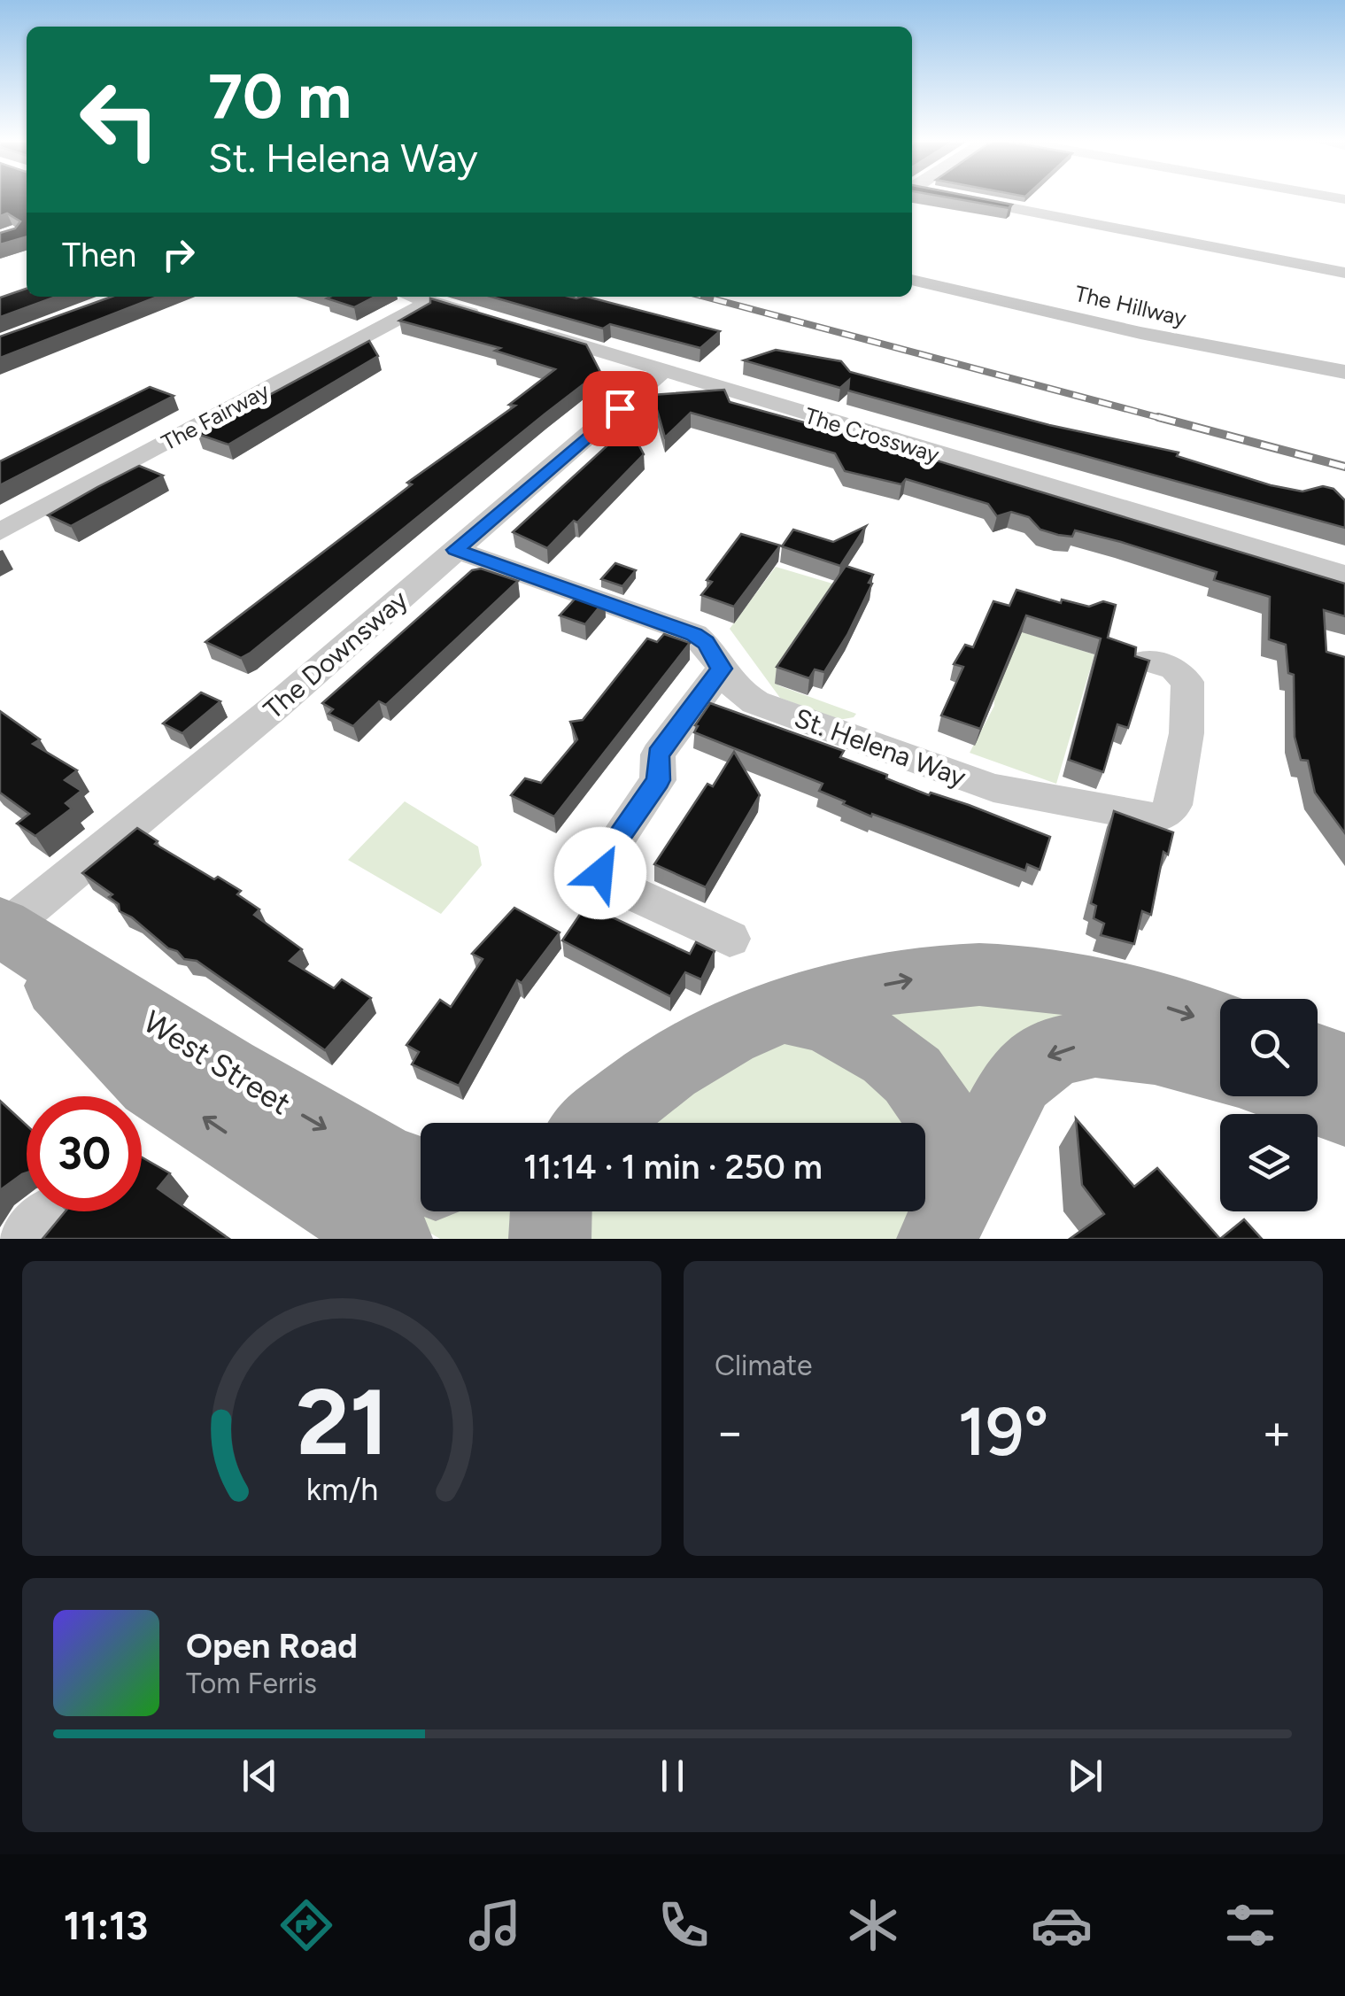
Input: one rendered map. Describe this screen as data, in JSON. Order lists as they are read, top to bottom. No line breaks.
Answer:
{"streets":{"main road":["West Street"],"street":["The Hillway","The Fairway","The Crossway","The Downsway","St. Helena Way"]},"crossings":[["The Crossway","The Downsway"],["The Downsway","St. Helena Way"],["The Downsway","West Street"]],"page":{"turn":["70 m","St. Helena Way"],"then":"Then","limit":"30","trip":"11:14 · 1 min · 250 m","tile":"Climate","heat":["−","19°","+"],"song":["Open Road","Tom Ferris"],"tabs":"11:13","gauge":["21","km/h"]}}
